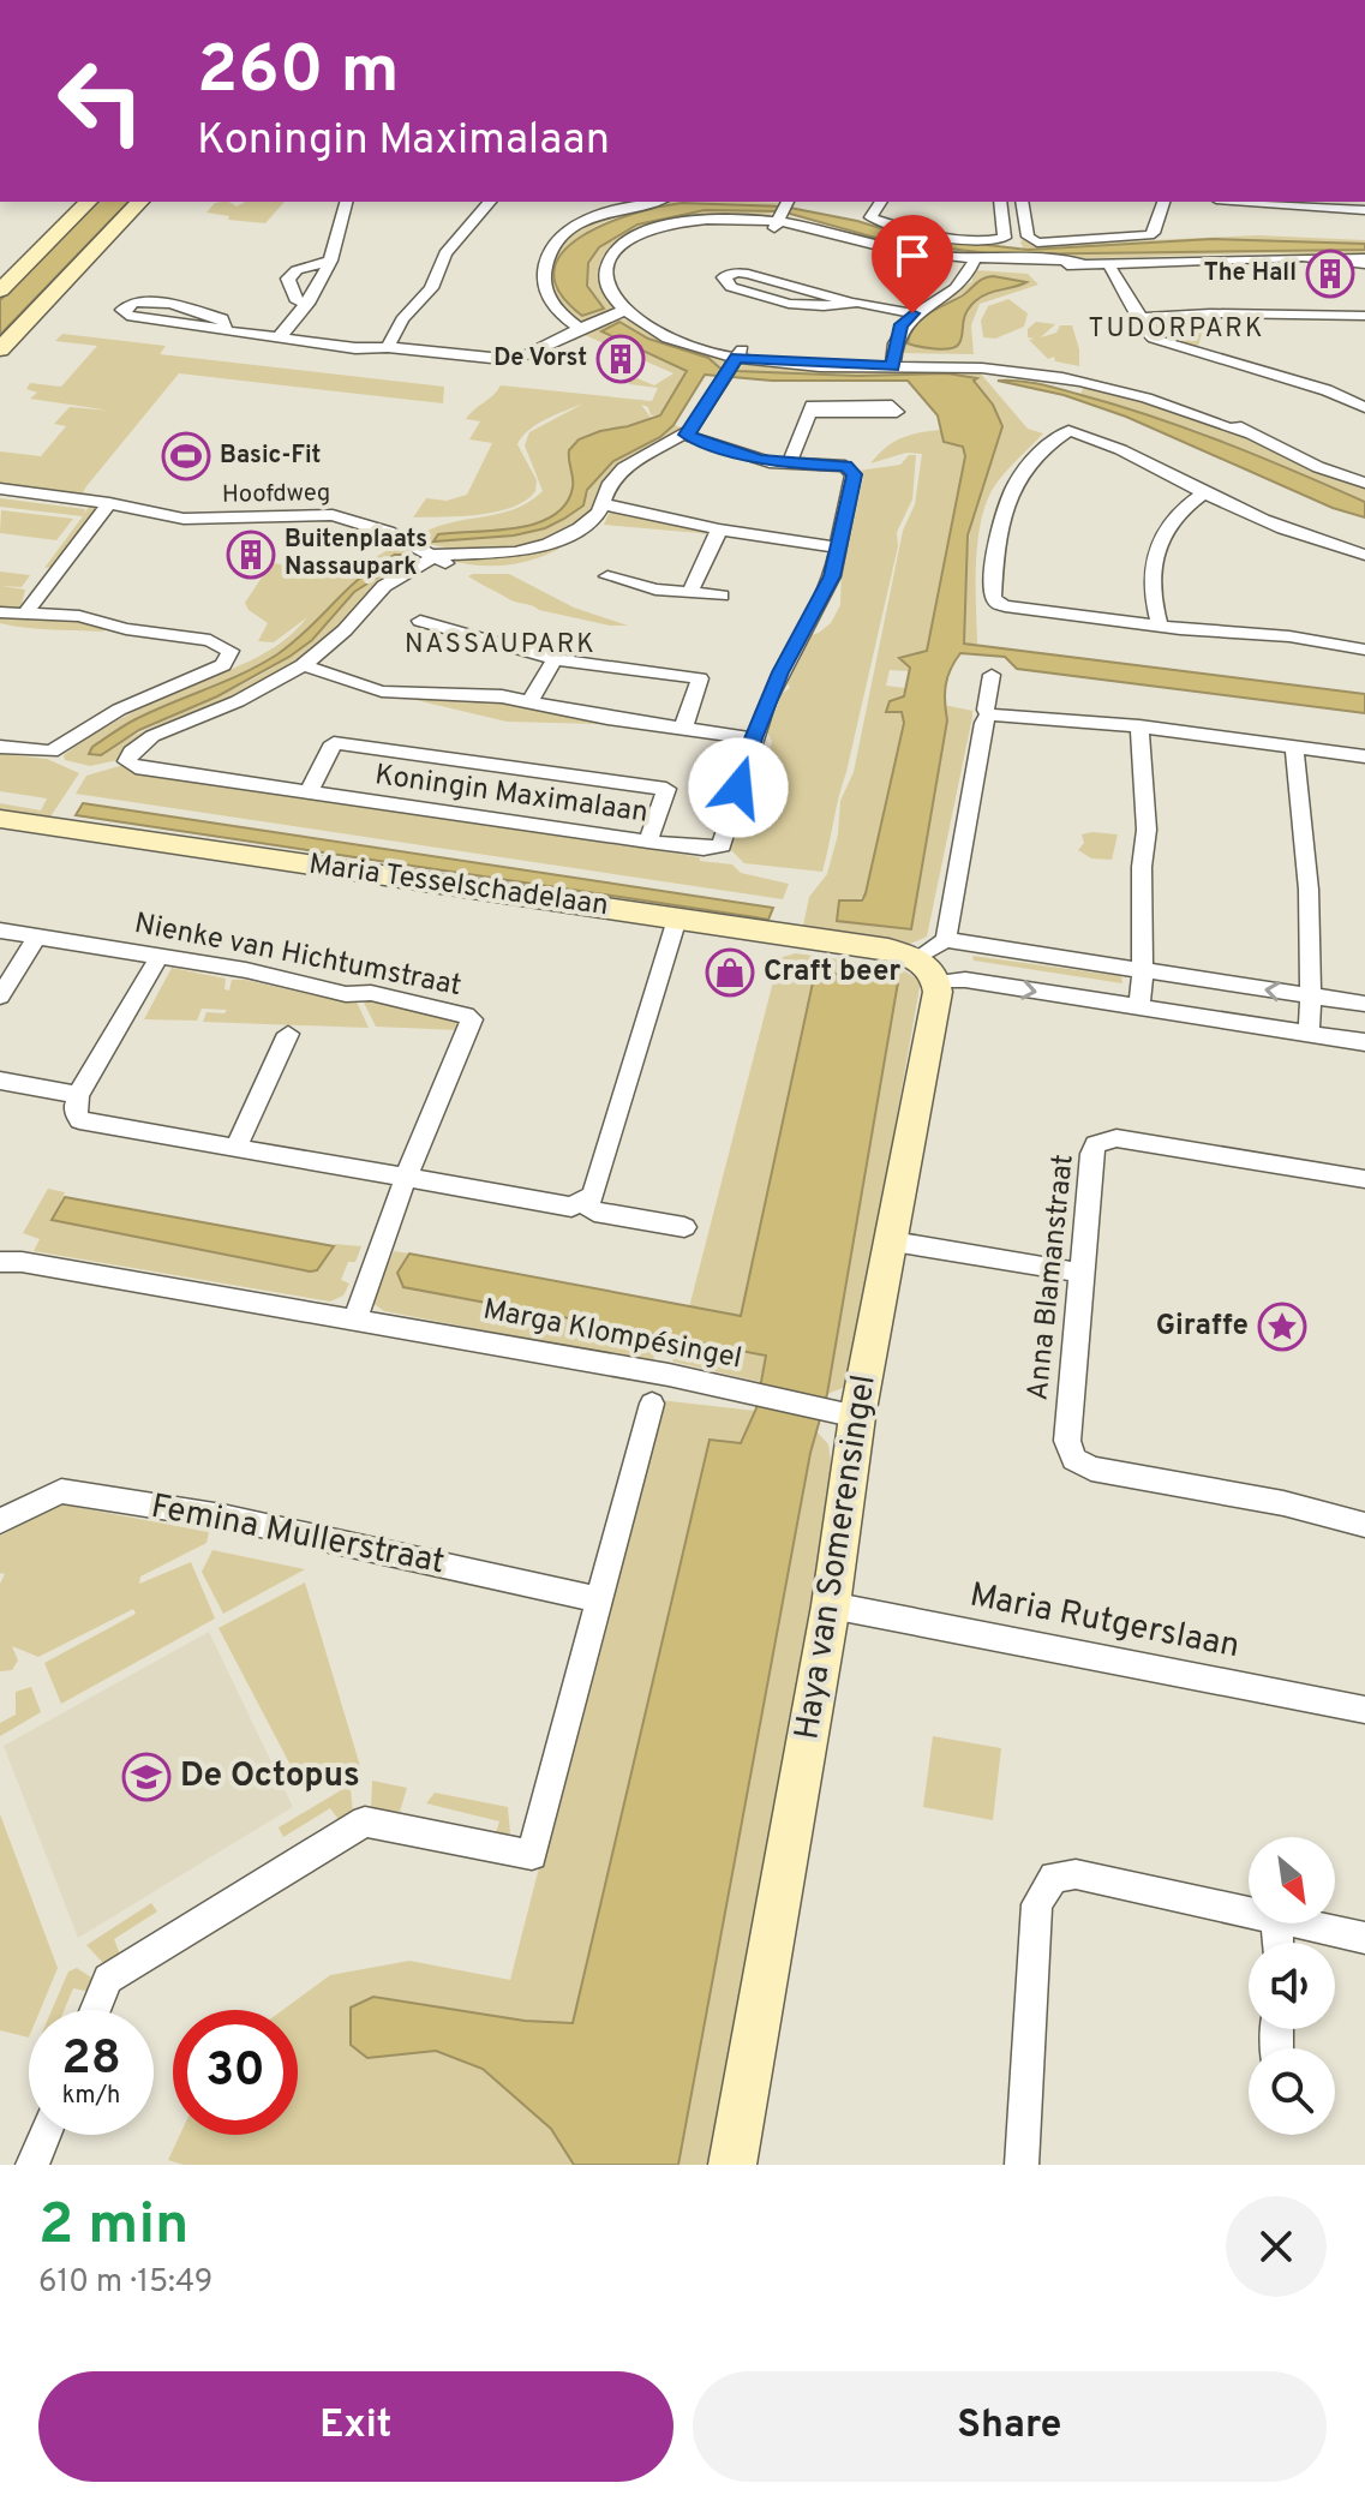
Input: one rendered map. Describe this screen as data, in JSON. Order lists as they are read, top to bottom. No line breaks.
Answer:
{"streets":{"street":["Hoofdweg","Koningin Maximalaan","Maria Tesselschadelaan","Nienke van Hichtumstraat","Anna Blamanstraat","Marga Klompésingel","Femina Mullerstraat","Haya van Somerensingel","Maria Rutgerslaan"]},"crossings":[["Hoofdweg","Koningin Maximalaan"],["Maria Tesselschadelaan","Haya van Somerensingel"],["Marga Klompésingel","Haya van Somerensingel"],["Haya van Somerensingel","Maria Rutgerslaan"]],"districts":["TUDORPARK","NASSAUPARK"],"places":{"building":["The Hall","De Vorst","Buitenplaats Nassaupark"],"sports":["Basic-Fit"],"shop":["Craft beer"],"place":["Giraffe"],"school or university":["De Octopus"]},"north":"bottom right","page":{"turn":["260 m","Koningin Maximalaan"],"speed":"28 km/h","limit":"30","heading":["2 min","610 m · 15:49"],"buttons":["Exit","Share"]}}
